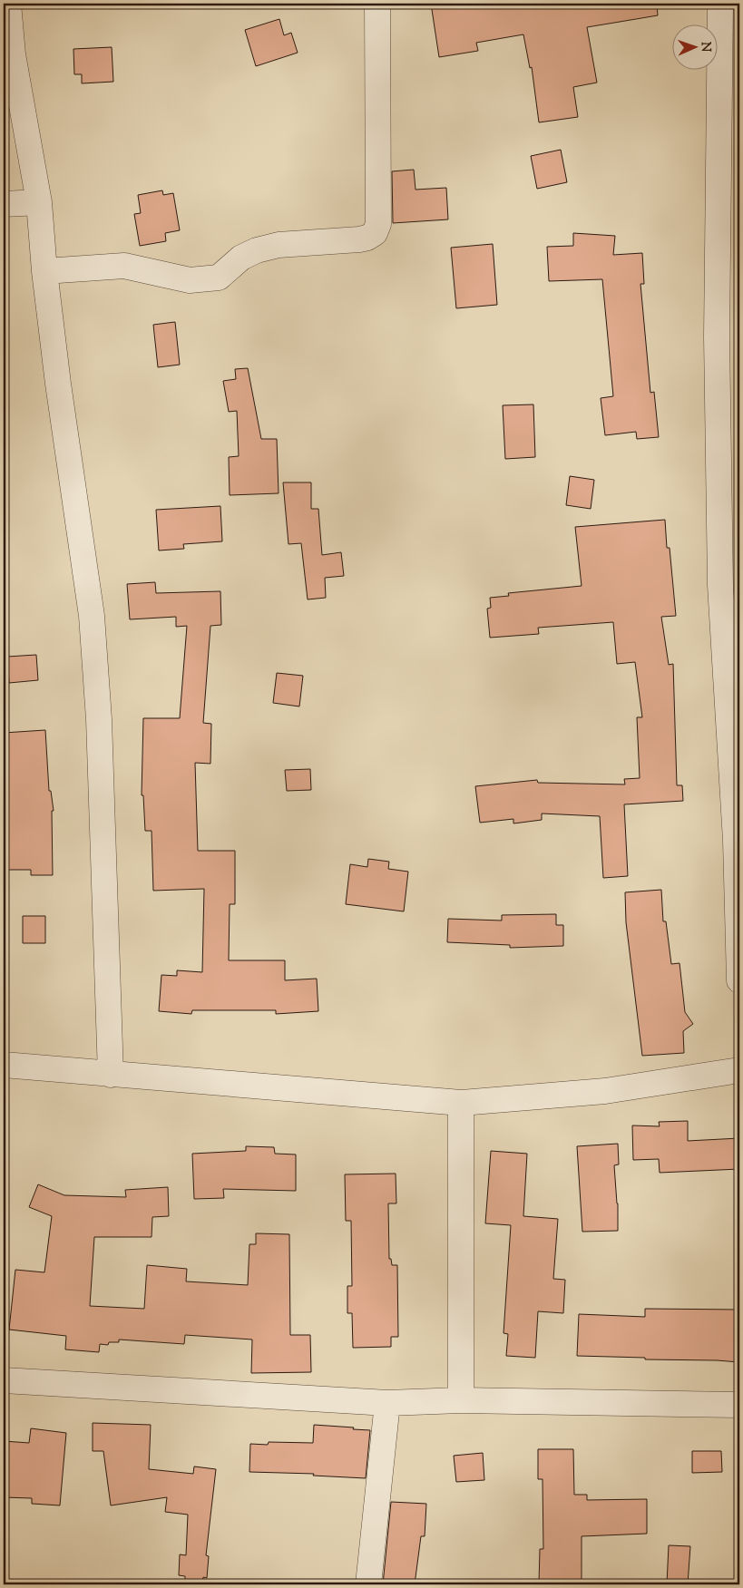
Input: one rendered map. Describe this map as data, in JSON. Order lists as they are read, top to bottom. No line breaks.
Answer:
{"north":"right"}
